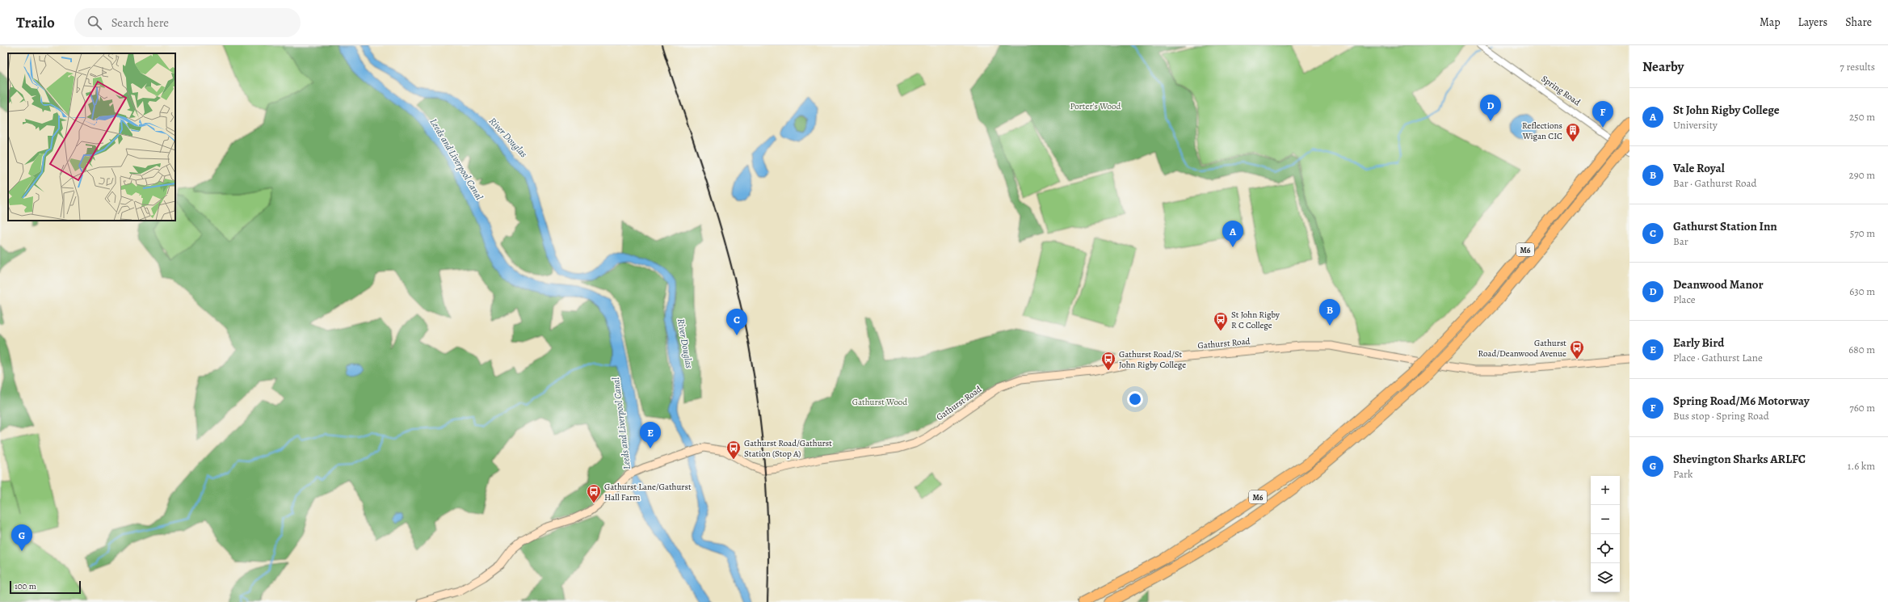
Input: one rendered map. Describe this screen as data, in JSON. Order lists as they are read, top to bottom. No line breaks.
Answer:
{"streets":{"highway":["M6"],"main road":["Gathurst Road"],"street":["Spring Road"]},"crossings":[["Spring Road","M6"]],"water":["River Douglas","Leeds and Liverpool Canal"],"parks":["Porter's Wood","Gathurst Wood"],"places":{"building":["Reflections Wigan CIC"],"bus stop":["St John Rigby R C College","Gathurst Road/Deanwood Avenue","Gathurst Road/St John Rigby College","Gathurst Road/Gathurst Station (Stop A)","Gathurst Lane/Gathurst Hall Farm"]},"scale_bar":"100 m","page":{"header":"Trailo","search":"Search here","nav":["Map","Layers","Share"],"heading":["Nearby","7 results"],"list":[{"mark":"A","name":"St John Rigby College","note":"University","value":"250 m"},{"mark":"B","name":"Vale Royal","note":"Bar · Gathurst Road","value":"290 m"},{"mark":"C","name":"Gathurst Station Inn","note":"Bar","value":"570 m"},{"mark":"D","name":"Deanwood Manor","note":"Place","value":"630 m"},{"mark":"E","name":"Early Bird","note":"Place · Gathurst Lane","value":"680 m"},{"mark":"F","name":"Spring Road/M6 Motorway","note":"Bus stop · Spring Road","value":"760 m"},{"mark":"G","name":"Shevington Sharks ARLFC","note":"Park","value":"1.6 km"}],"pins":["D","F","A","B","C","E","G"],"map_buttons":["+","−"],"scale":"100 m"}}
